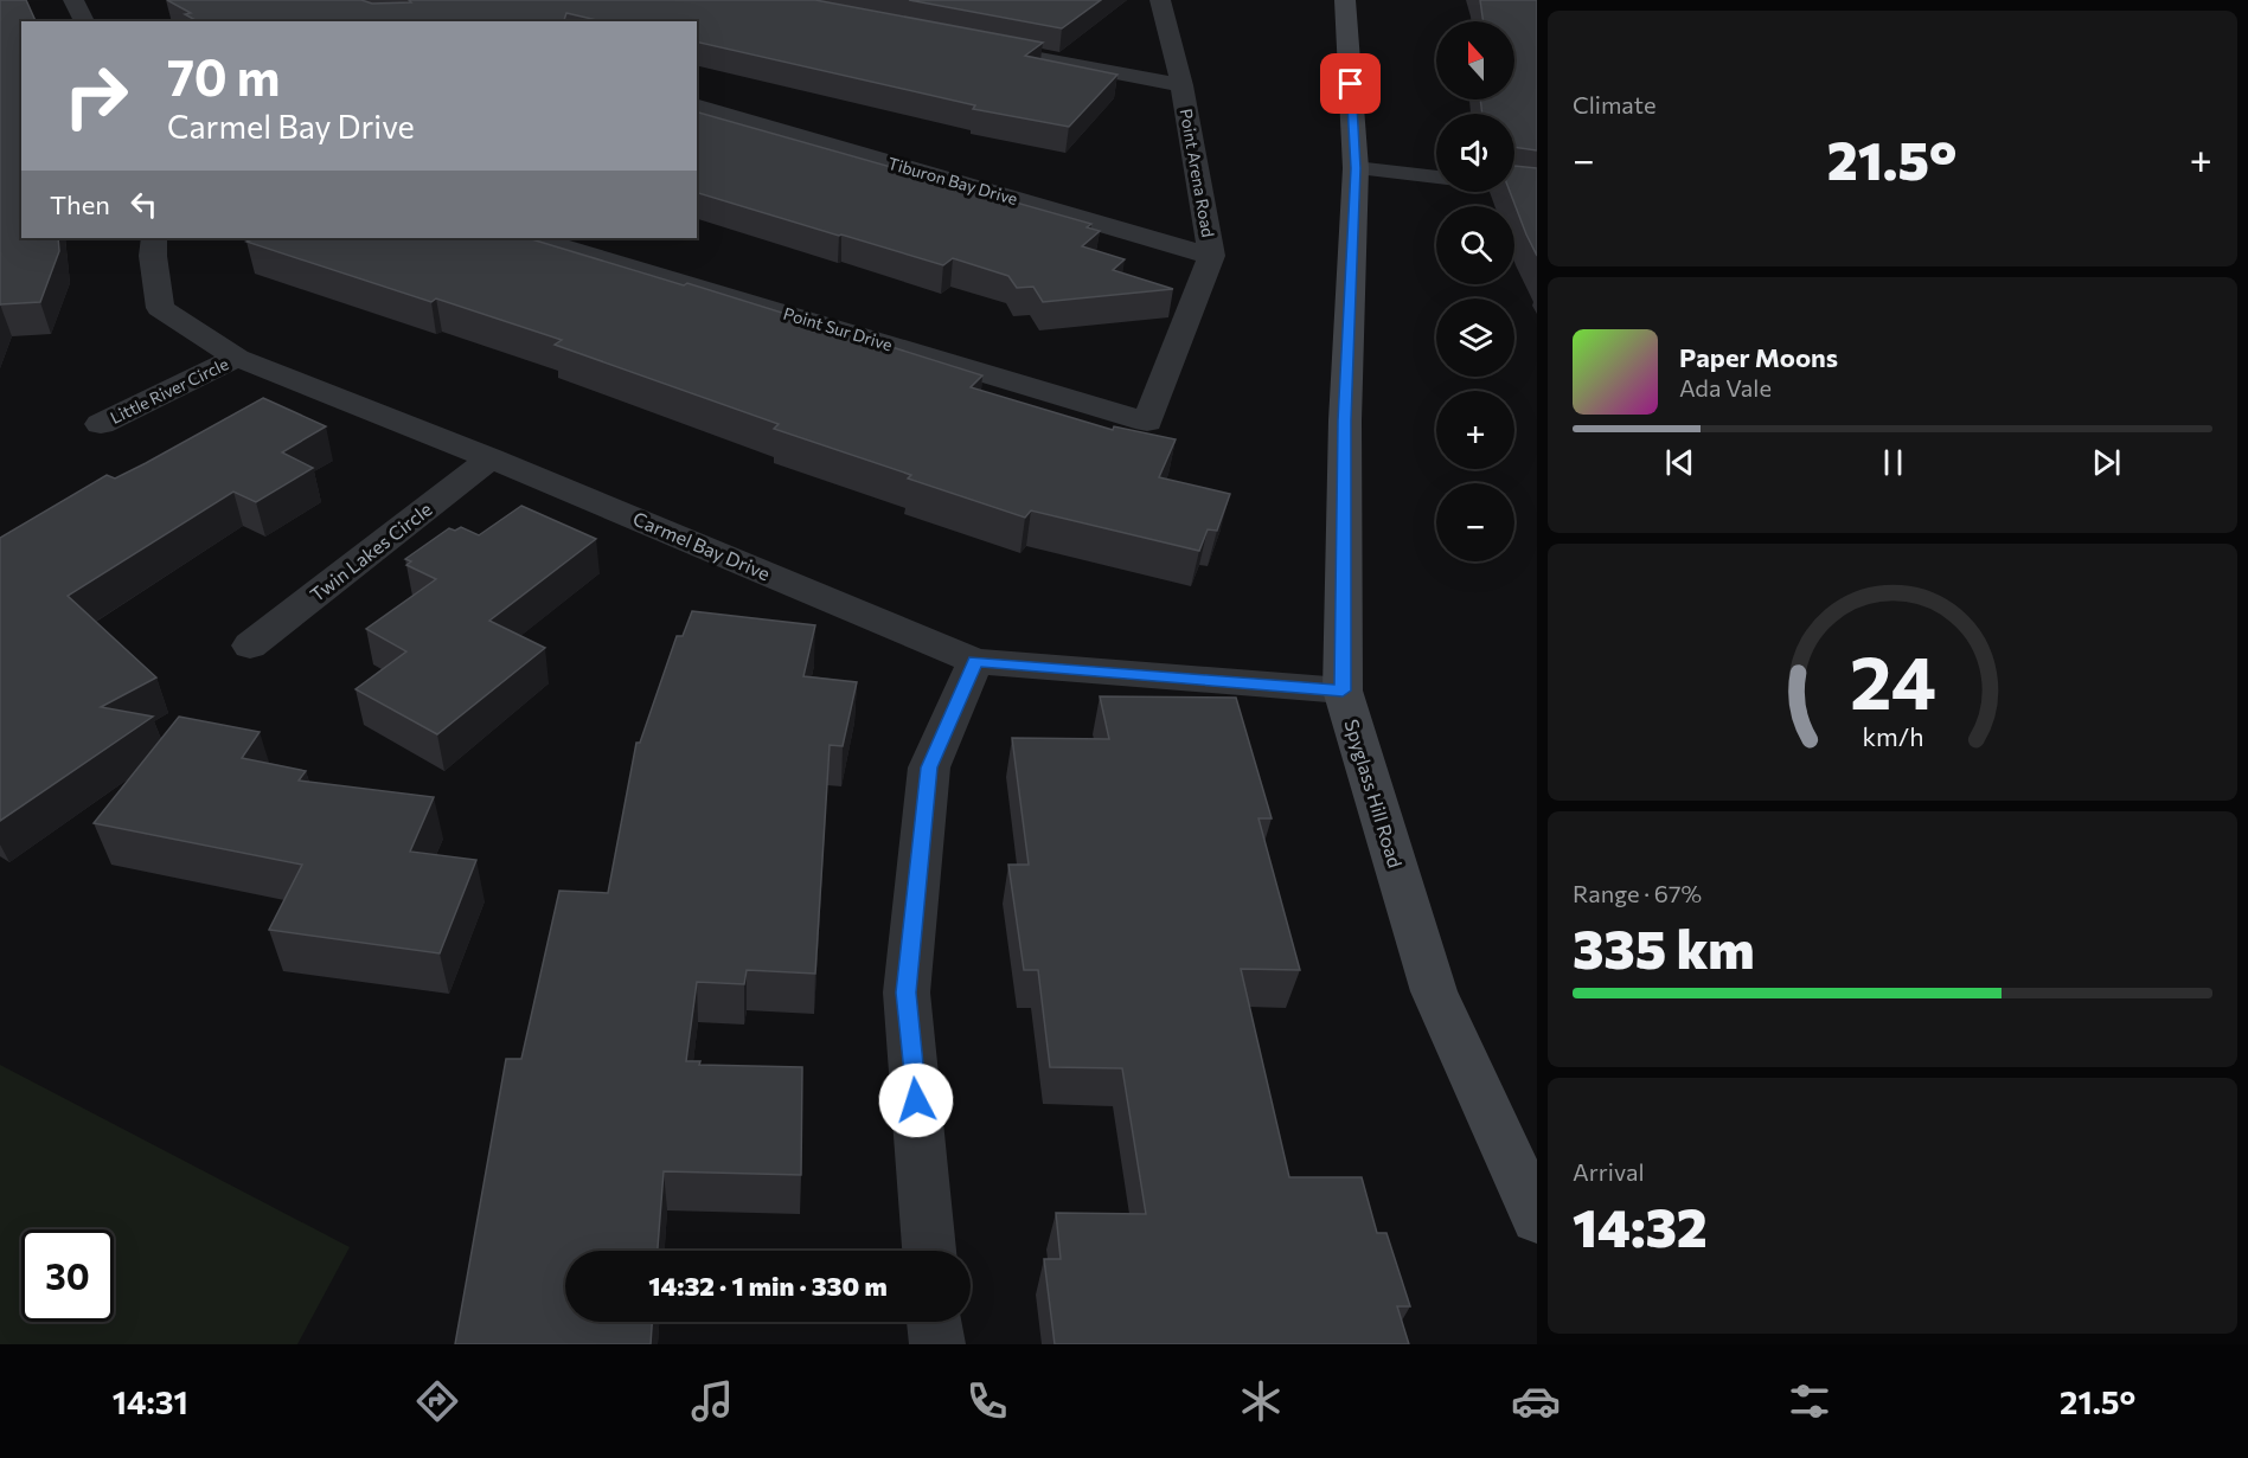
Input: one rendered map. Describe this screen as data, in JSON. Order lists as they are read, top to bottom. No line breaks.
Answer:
{"streets":{"main road":["Spyglass Hill Road"],"street":["Point Arena Road","Tiburon Bay Drive","Point Sur Drive","Little River Circle","Carmel Bay Drive","Twin Lakes Circle"]},"crossings":[["Point Arena Road","Tiburon Bay Drive"],["Point Arena Road","Point Sur Drive"],["Little River Circle","Carmel Bay Drive"],["Carmel Bay Drive","Twin Lakes Circle"],["Carmel Bay Drive","Spyglass Hill Road"]],"north":"top","page":{"tile":["Climate",["Range · 67%","335 km"],["Arrival","14:32"]],"map_buttons":["+","−"],"turn":["70 m","Carmel Bay Drive"],"heat":["−","21.5°","+"],"then":"Then","song":["Paper Moons","Ada Vale"],"limit":"30","trip":"14:32 · 1 min · 330 m","tabs":["14:31","21.5°"],"gauge":["24","km/h"]}}
